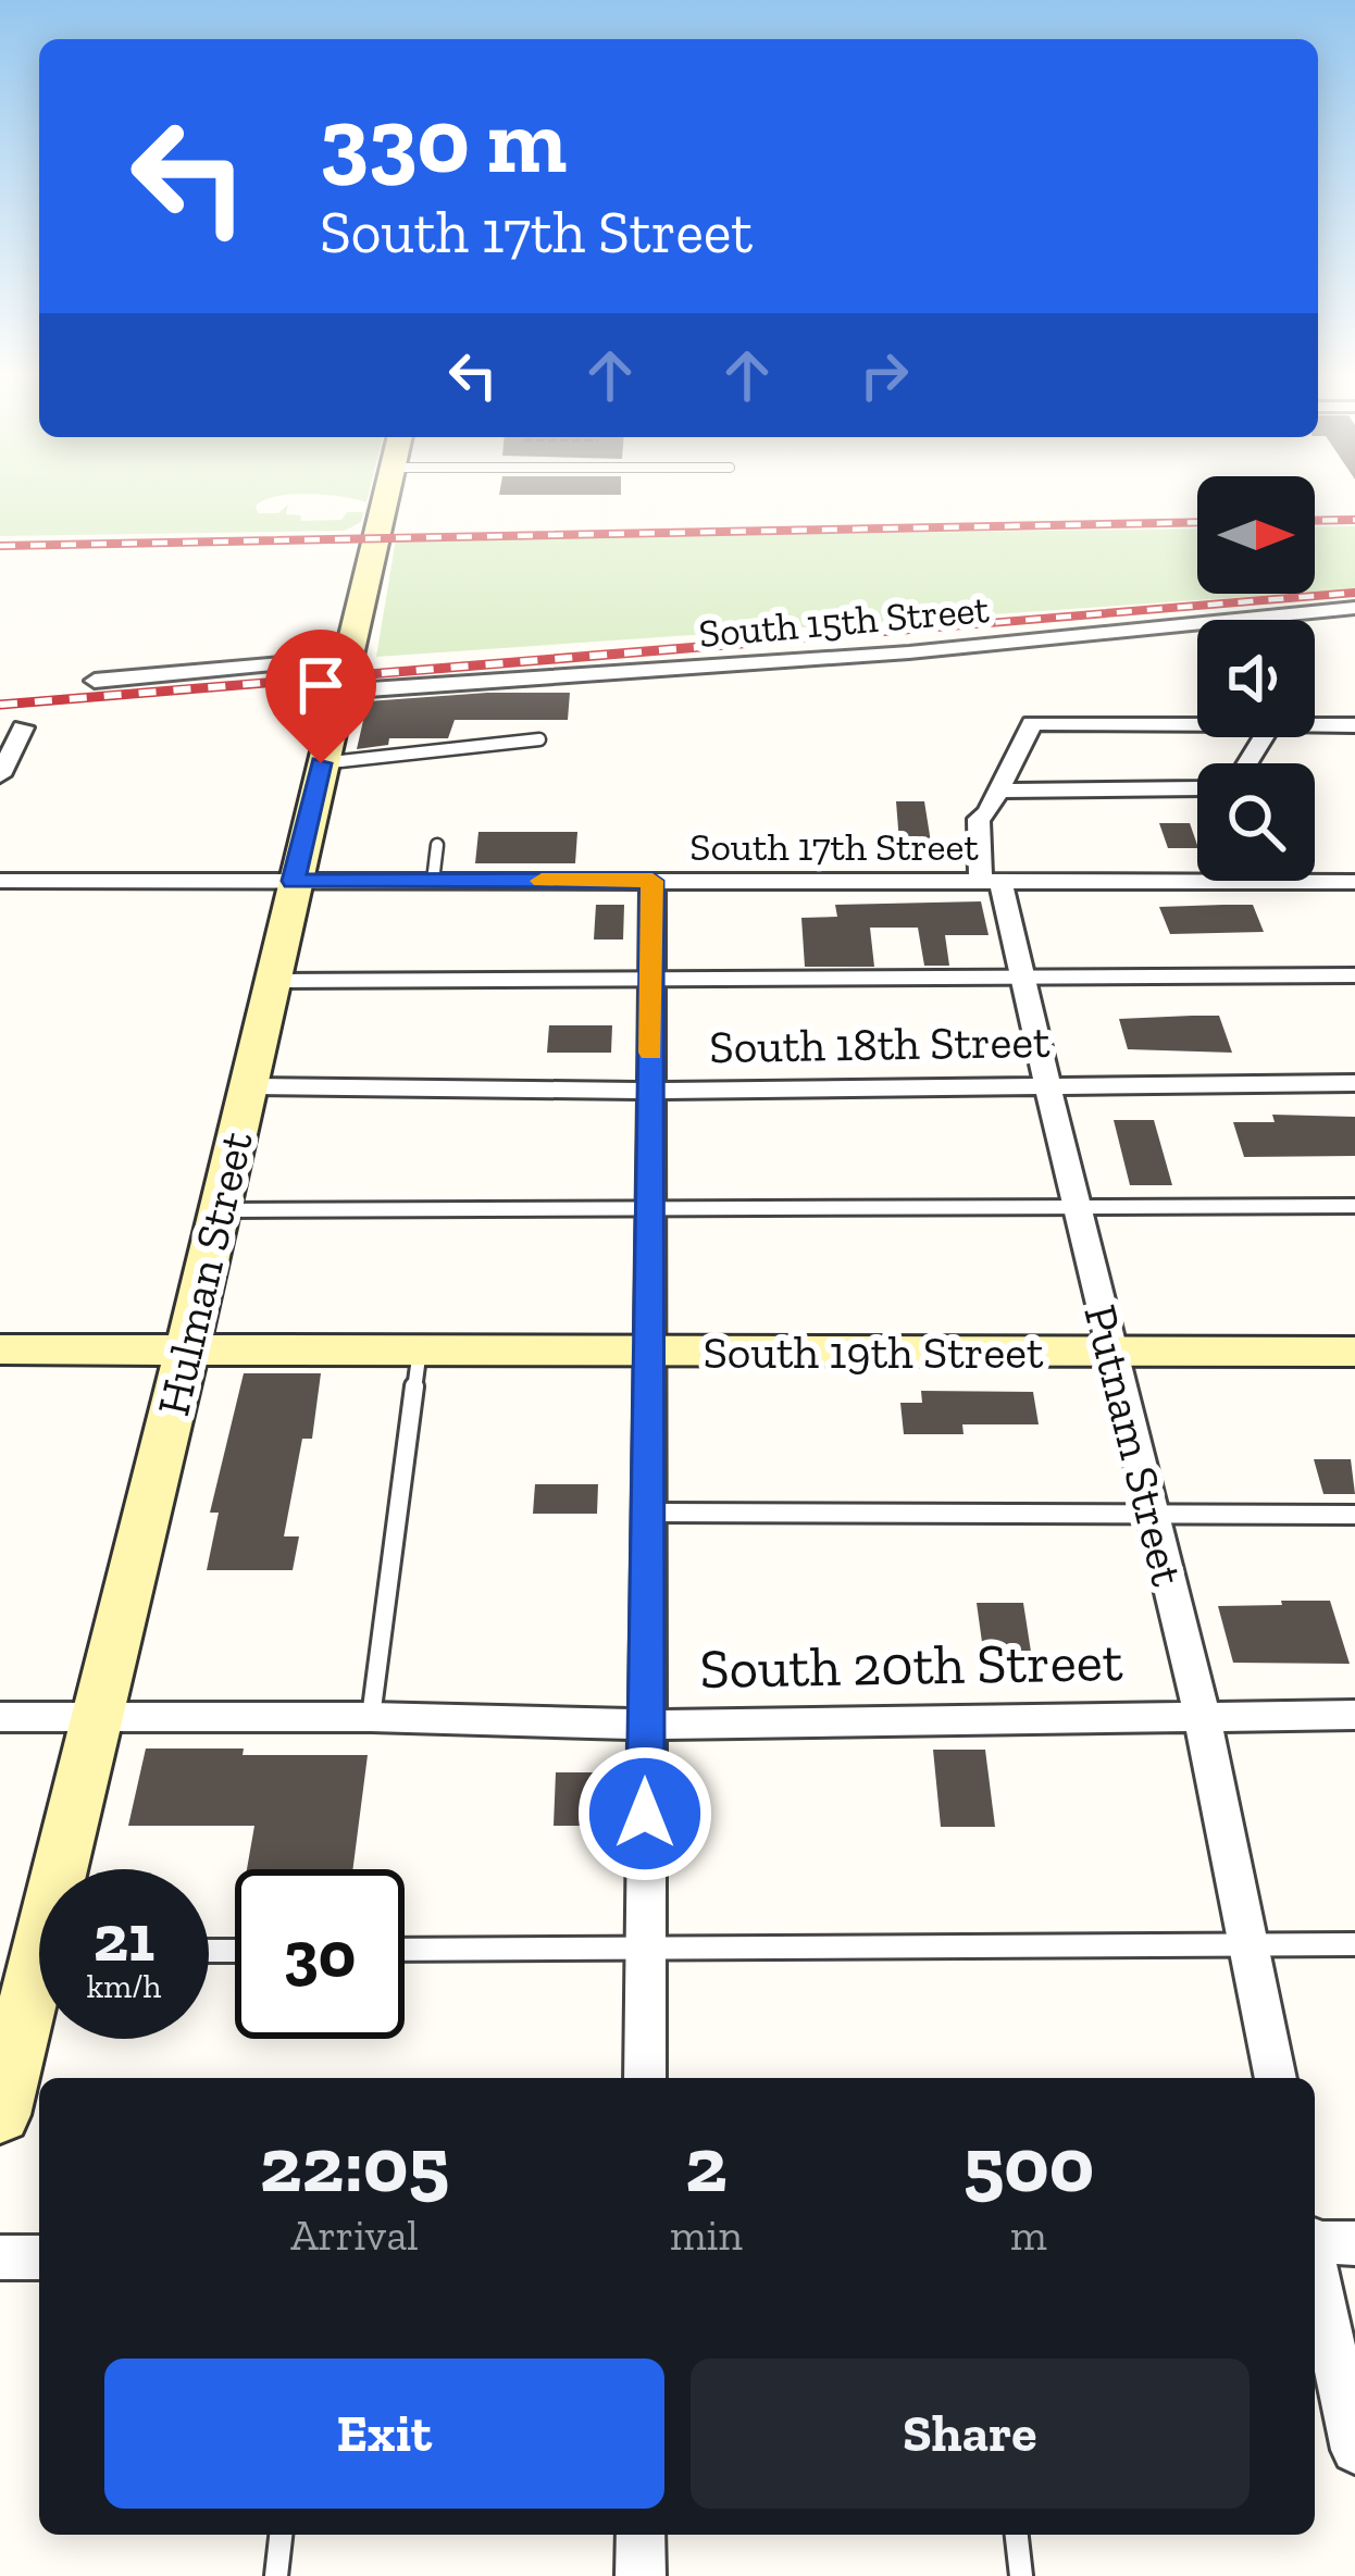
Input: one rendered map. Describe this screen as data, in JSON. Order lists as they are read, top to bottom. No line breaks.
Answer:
{"streets":{"street":["South 15th Street","South 17th Street","South 18th Street","Hulman Street","South 19th Street","Putnam Street","South 20th Street"]},"crossings":[["South 15th Street","Hulman Street"],["South 17th Street","Hulman Street"],["South 17th Street","Putnam Street"],["South 18th Street","Hulman Street"],["South 18th Street","Putnam Street"],["Hulman Street","South 19th Street"],["Hulman Street","South 20th Street"],["South 19th Street","Putnam Street"],["Putnam Street","South 20th Street"]],"north":"right","page":{"turn":["330 m","South 17th Street"],"speed":"21 km/h","limit":"30","eta":["22:05","Arrival","2","min","500","m"],"buttons":["Exit","Share"]}}
